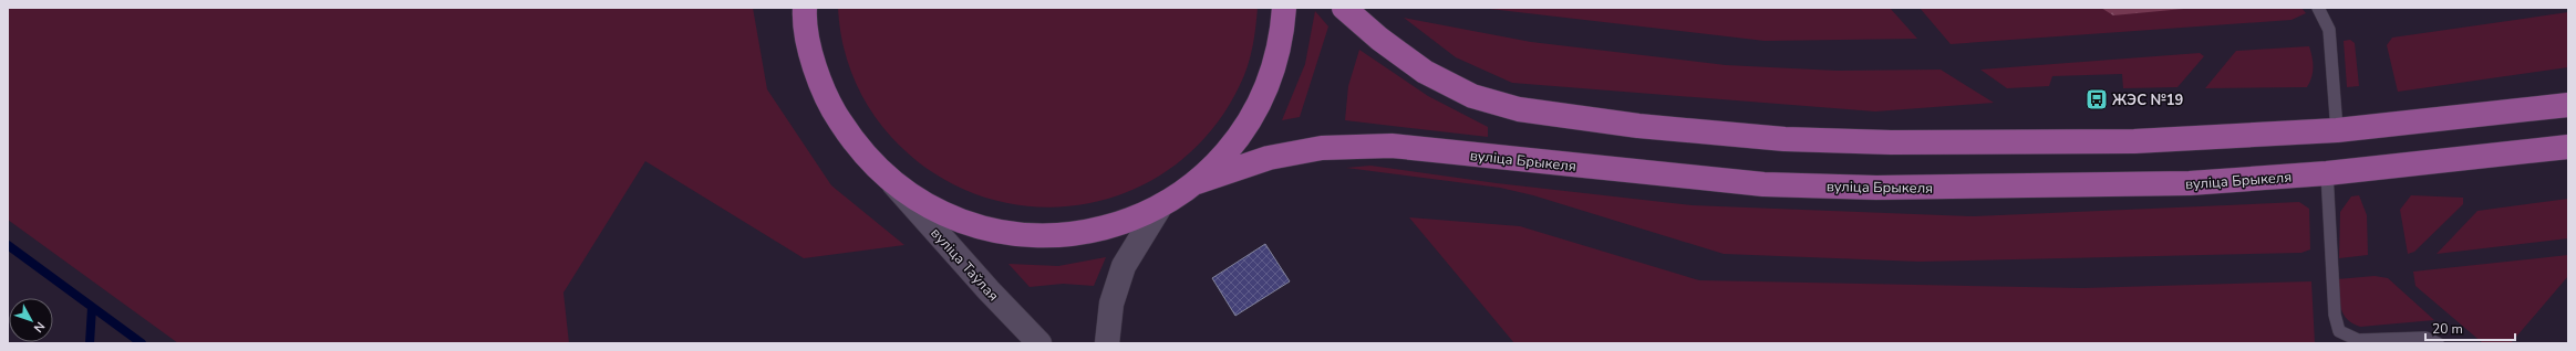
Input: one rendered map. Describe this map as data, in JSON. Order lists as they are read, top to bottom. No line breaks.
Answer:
{"streets":{"main road":["вуліца Брыкеля","вуліца Таўлая"]},"places":{"bus stop":["ЖЭС №19"]},"scale_bar":"20 m","north":"bottom right"}
